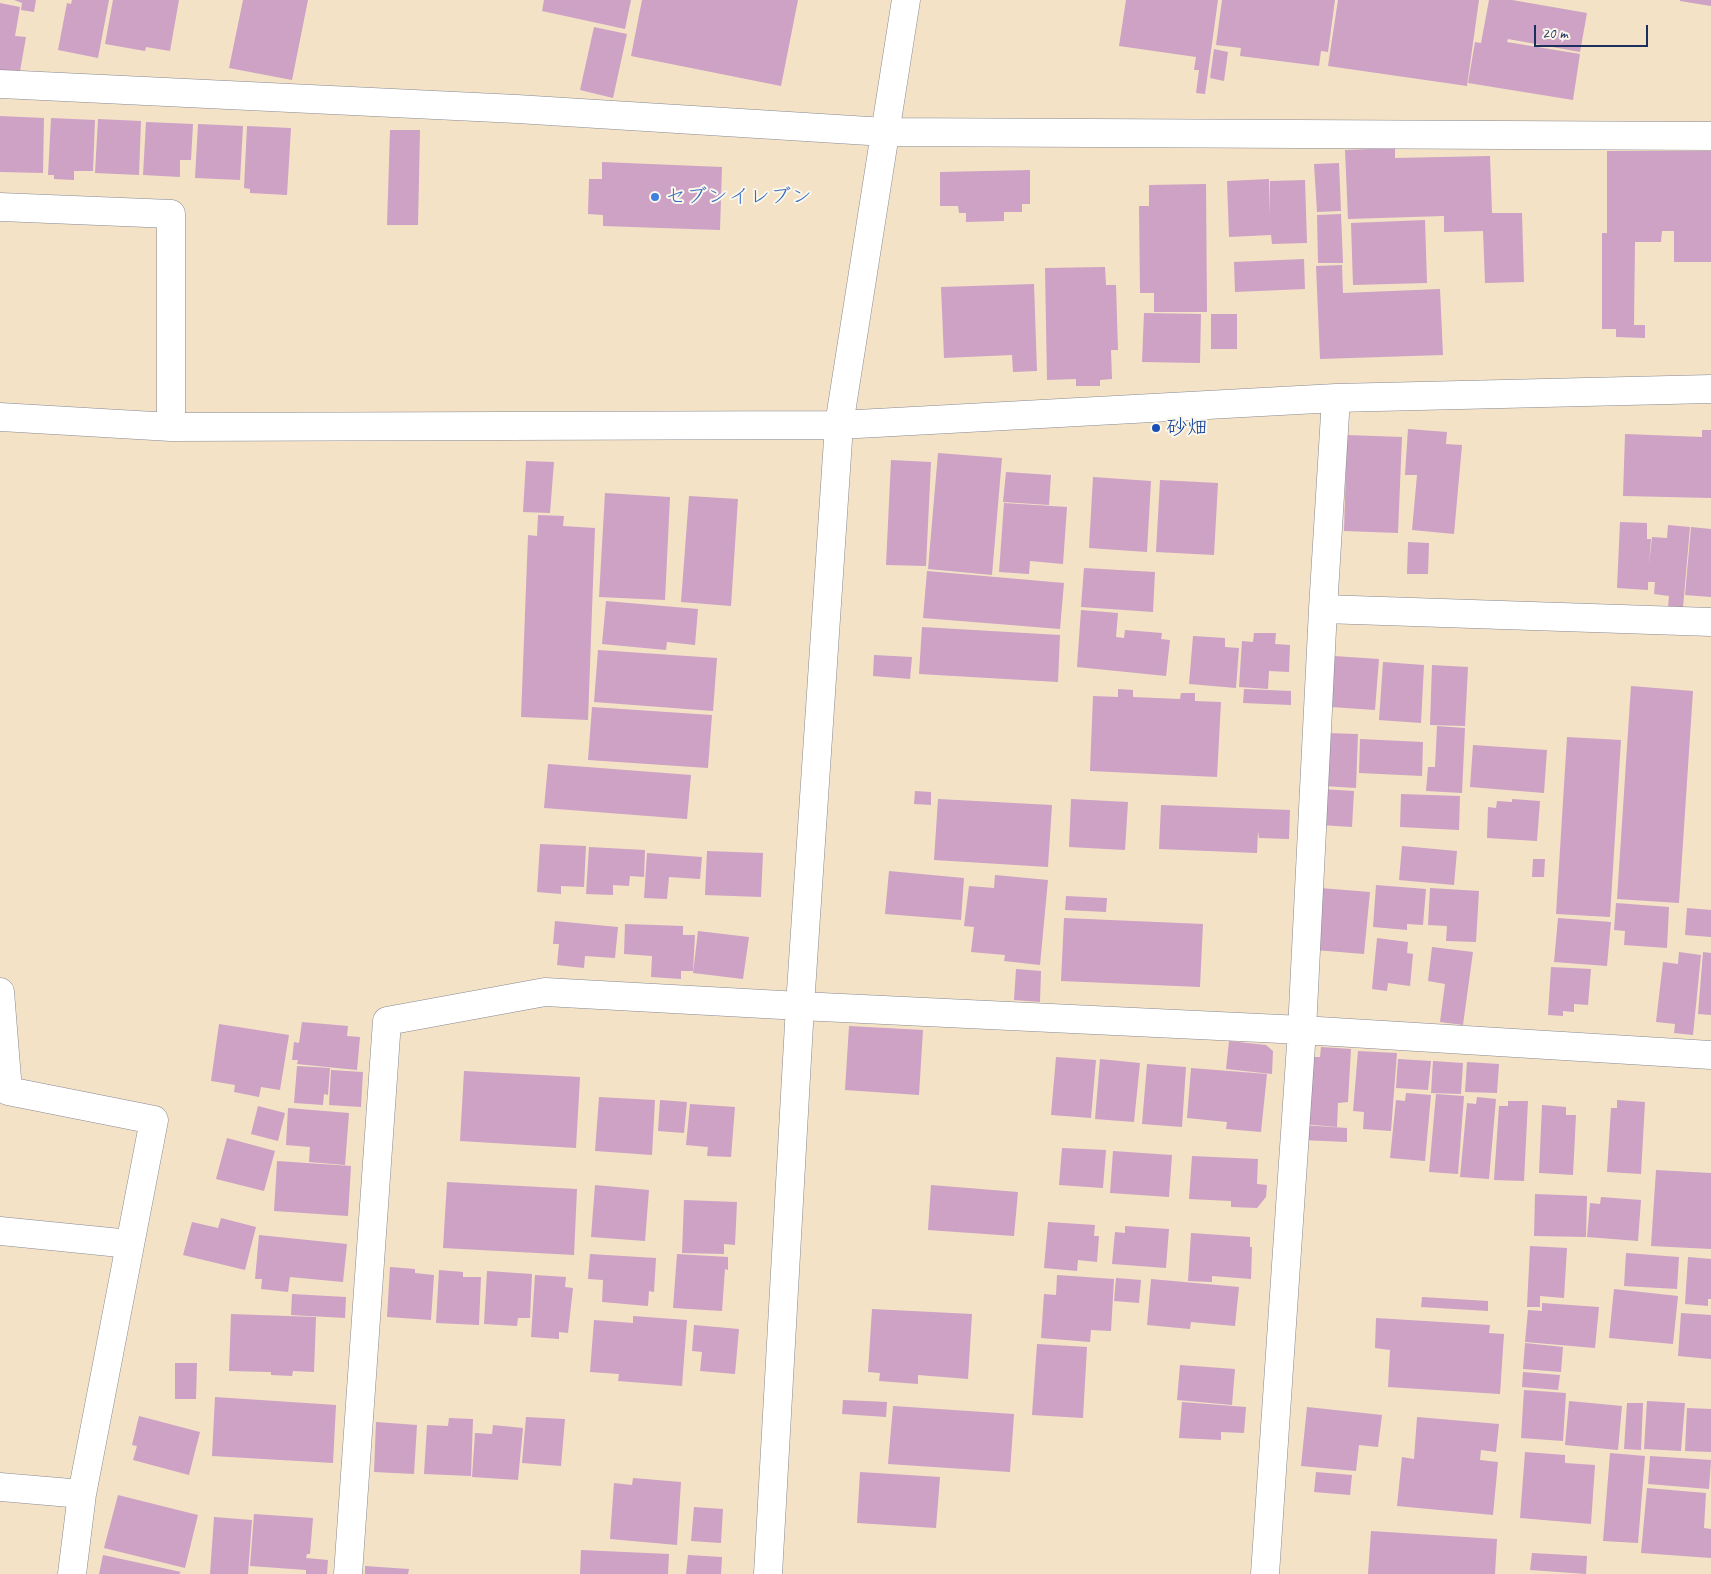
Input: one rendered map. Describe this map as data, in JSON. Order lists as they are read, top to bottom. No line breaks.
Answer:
{"places":["セブンイレブン","砂畑"],"scale_bar":"20 m"}
